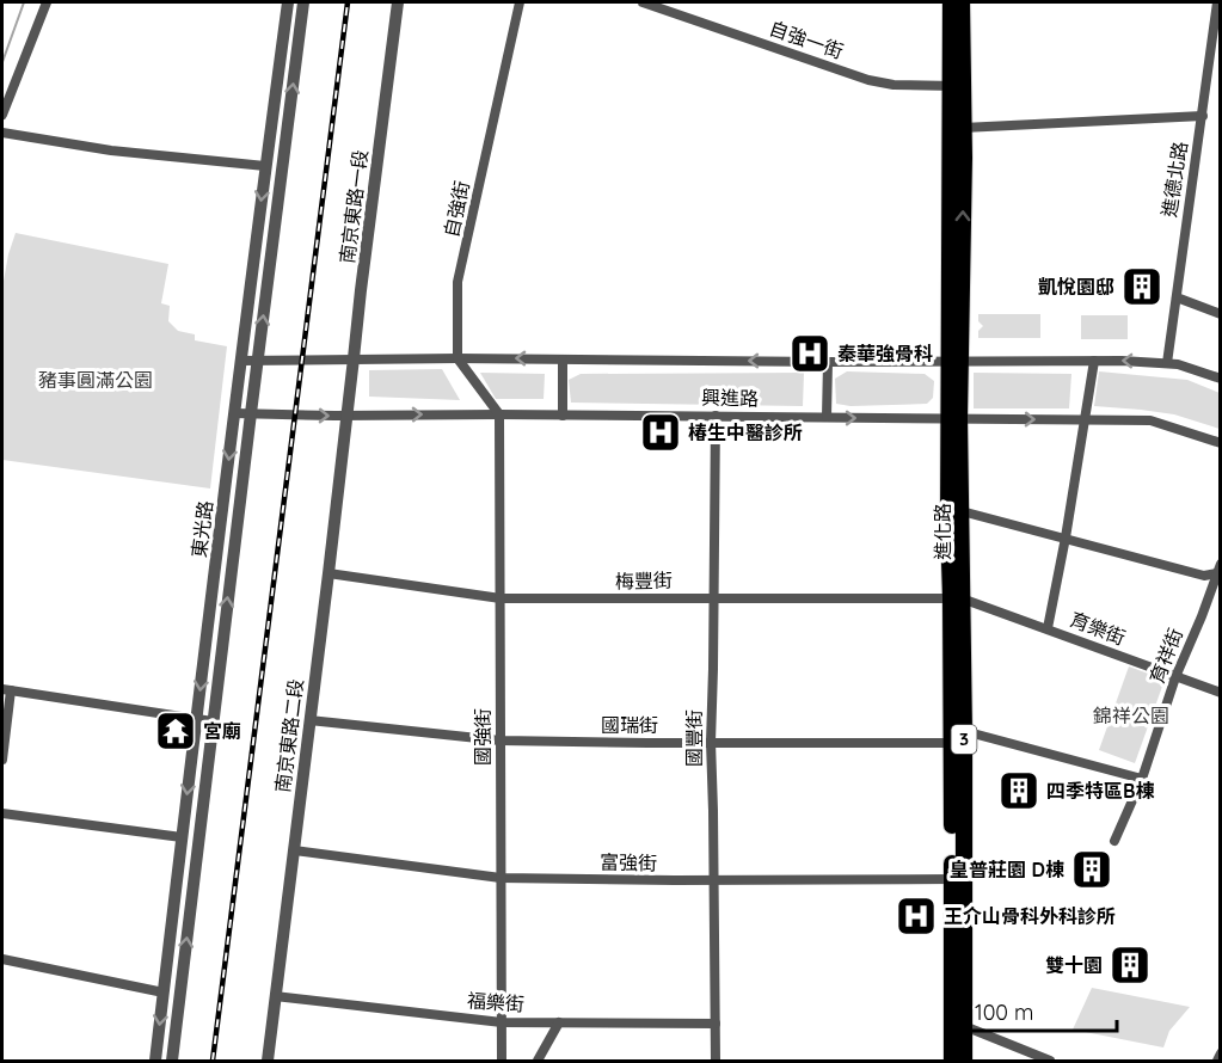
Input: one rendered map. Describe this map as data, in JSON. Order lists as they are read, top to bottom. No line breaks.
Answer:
{"streets":{"main road":["進化路","3"],"street":["自強一街","進德北路","南京東路一段","自強街","興進路","東光路","梅豐街","育樂街","育祥街","國瑞街","南京東路二段","國強街","國豐街","富強街","福樂街"]},"crossings":[["自強一街","進化路"],["進德北路","興進路"],["南京東路一段","興進路"],["南京東路一段","南京東路二段"],["自強街","興進路"],["興進路","東光路"],["興進路","進化路"],["興進路","南京東路二段"],["興進路","國強街"],["興進路","國豐街"],["進化路","梅豐街"],["進化路","育樂街"],["進化路","國瑞街"],["進化路","富強街"],["梅豐街","育樂街"],["梅豐街","南京東路二段"],["梅豐街","國強街"],["梅豐街","國豐街"],["育樂街","育祥街"],["國瑞街","南京東路二段"],["國瑞街","國強街"],["國瑞街","國豐街"],["南京東路二段","富強街"],["南京東路二段","福樂街"],["國強街","富強街"],["國強街","福樂街"],["國豐街","富強街"],["國豐街","福樂街"]],"parks":["豬事圓滿公園","錦祥公園"],"places":{"building":["凱悅園邸","四季特區B棟","皇普莊園 D棟","雙十園"],"hospital":["秦華強骨科","椿生中醫診所","王介山骨科外科診所"],"temple":["宮廟"]},"scale_bar":"100 m"}
